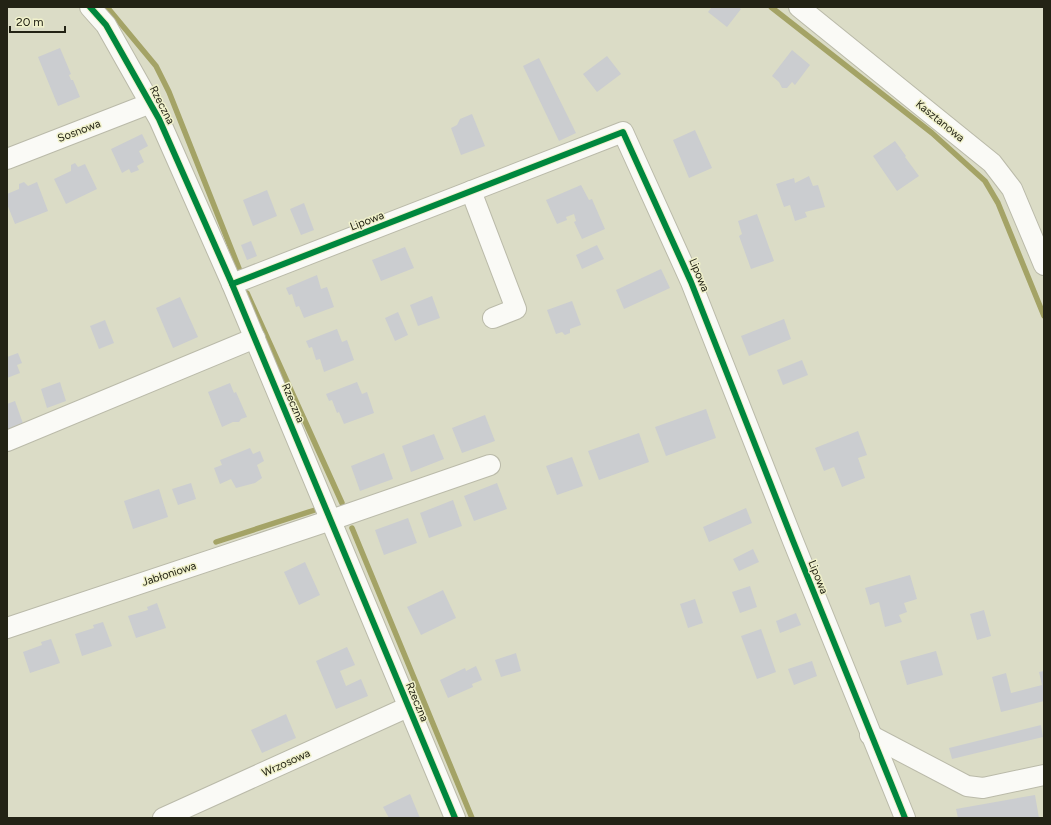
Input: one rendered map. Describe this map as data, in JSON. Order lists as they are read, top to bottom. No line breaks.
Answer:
{"streets":{"street":["Rzeczna","Kasztanowa","Sosnowa","Lipowa","Jabłoniowa","Wrzosowa"]},"crossings":[["Rzeczna","Sosnowa"],["Rzeczna","Lipowa"],["Rzeczna","Jabłoniowa"],["Rzeczna","Wrzosowa"]],"scale_bar":"20 m"}
